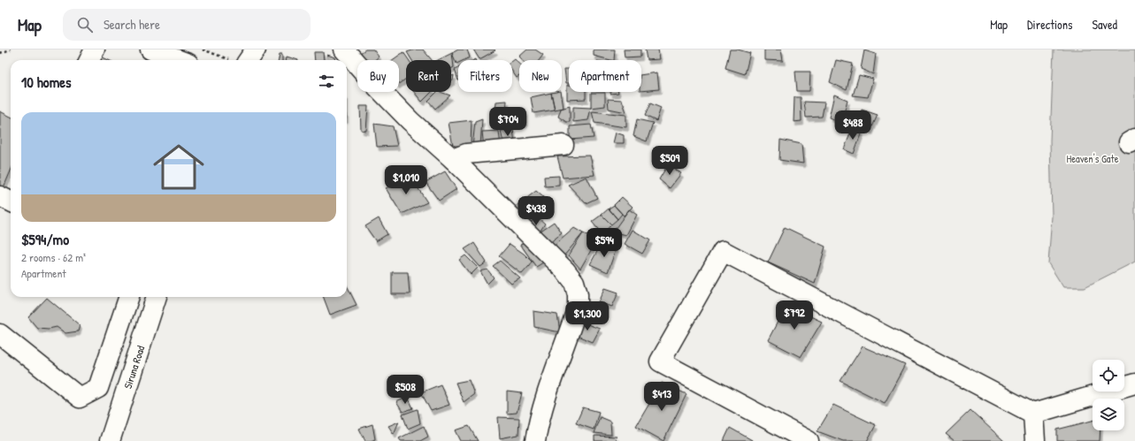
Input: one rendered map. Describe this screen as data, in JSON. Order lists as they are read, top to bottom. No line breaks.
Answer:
{"streets":{"street":["Siruna Road"]},"parks":["Heaven's Gate"],"page":{"header":"Map","search":"Search here","nav":["Map","Directions","Saved"],"chip":["Buy","Rent","Filters","New","Apartment"],"heading":"10 homes","list":[{"name":"$594/mo","note":"2 rooms · 62 m² · Apartment"}],"price":["$704","$488","$509","$1,010","$438","$594","$792","$1,300","$508","$413"]}}
